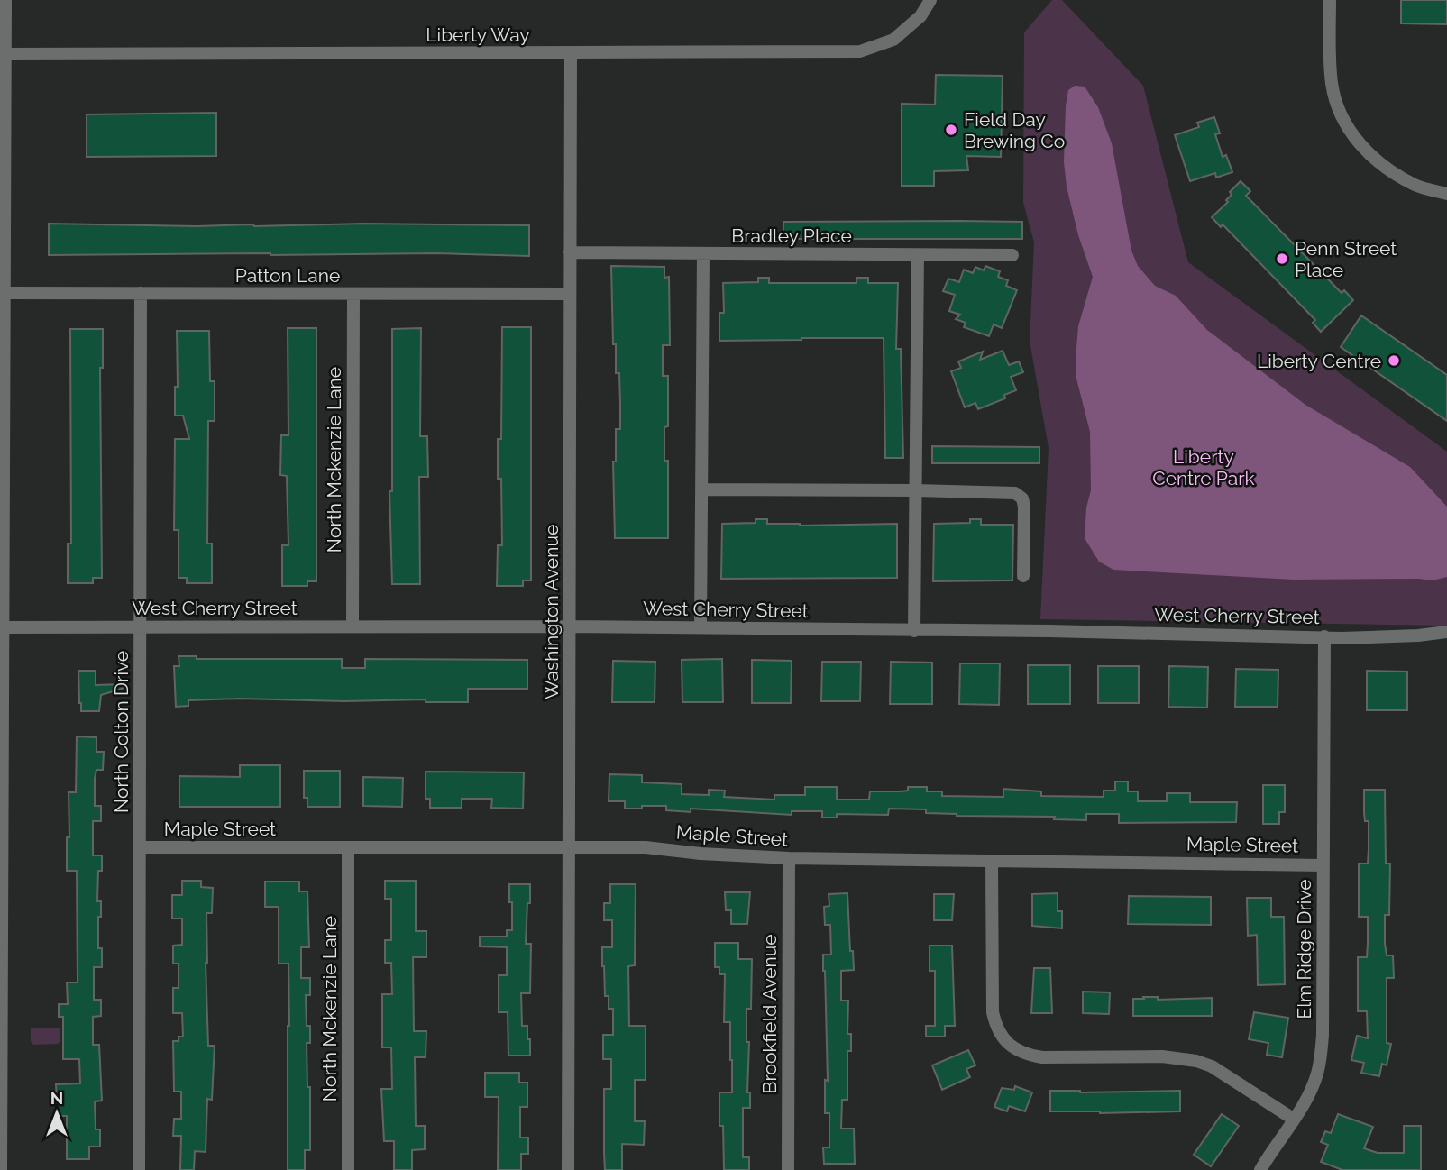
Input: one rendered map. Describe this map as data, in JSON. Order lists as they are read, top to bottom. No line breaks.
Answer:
{"streets":{"street":["Liberty Way","Bradley Place","Patton Lane","North Mckenzie Lane","West Cherry Street","Washington Avenue","North Colton Drive","Maple Street","Elm Ridge Drive","Brookfield Avenue"]},"crossings":[["Liberty Way","Washington Avenue"],["Bradley Place","Washington Avenue"],["Patton Lane","North Mckenzie Lane"],["Patton Lane","Washington Avenue"],["Patton Lane","North Colton Drive"],["North Mckenzie Lane","West Cherry Street"],["North Mckenzie Lane","Maple Street"],["West Cherry Street","Washington Avenue"],["West Cherry Street","North Colton Drive"],["West Cherry Street","Elm Ridge Drive"],["Washington Avenue","Maple Street"],["North Colton Drive","Maple Street"],["Maple Street","Elm Ridge Drive"],["Maple Street","Brookfield Avenue"]],"parks":["Liberty Centre Park"],"places":["Field Day Brewing Co","Penn Street Place","Liberty Centre"],"north":"top"}
